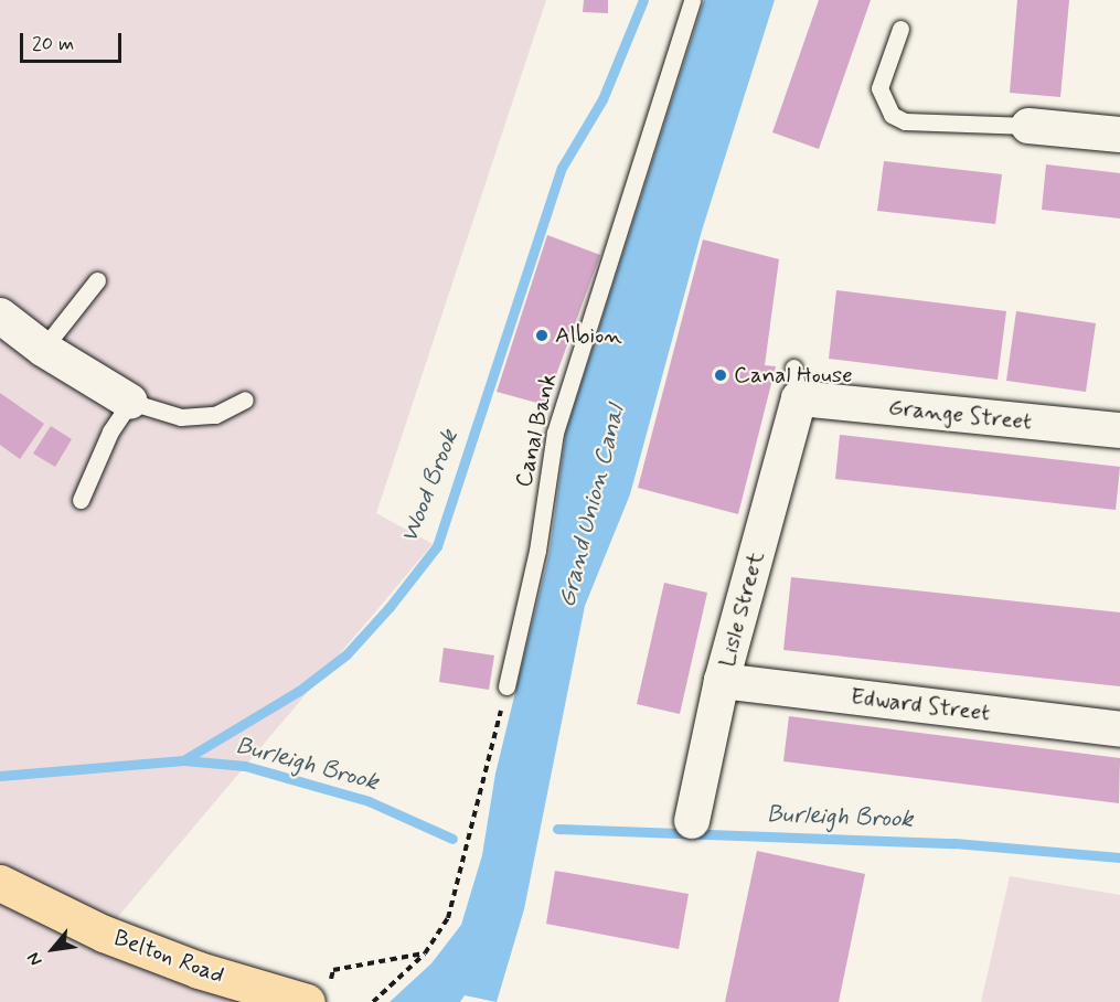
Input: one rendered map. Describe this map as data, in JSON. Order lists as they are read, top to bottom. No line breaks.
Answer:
{"streets":{"main road":["Belton Road"],"street":["Grange Street","Lisle Street","Edward Street"],"lane":["Canal Bank"]},"crossings":[["Grange Street","Lisle Street"],["Lisle Street","Edward Street"]],"water":["Wood Brook","Grand Union Canal","Burleigh Brook"],"places":["Albion","Canal House"],"scale_bar":"20 m","north":"bottom left"}
